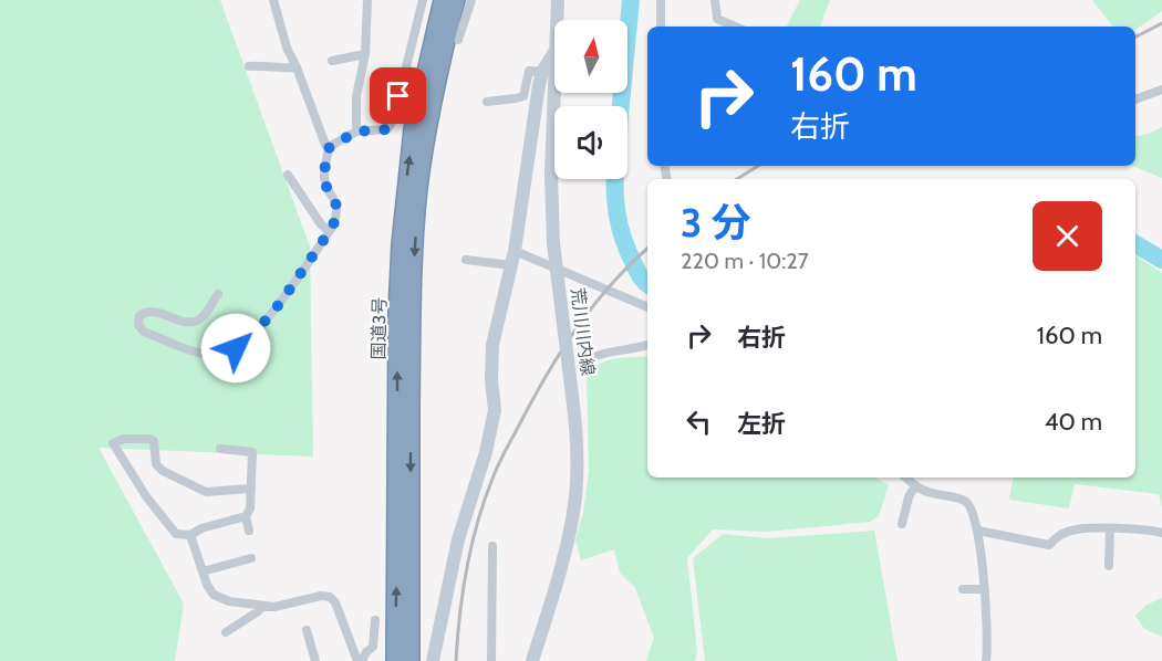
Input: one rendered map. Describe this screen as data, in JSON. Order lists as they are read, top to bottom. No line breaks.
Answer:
{"streets":{"highway":["国道3号"],"main road":["荒川川内線"]},"north":"top","page":{"turn":["160 m","右折"],"heading":["3 分","220 m · 10:27"],"list":[{"name":"右折","value":"160 m"},{"name":"左折","value":"40 m"}]}}
